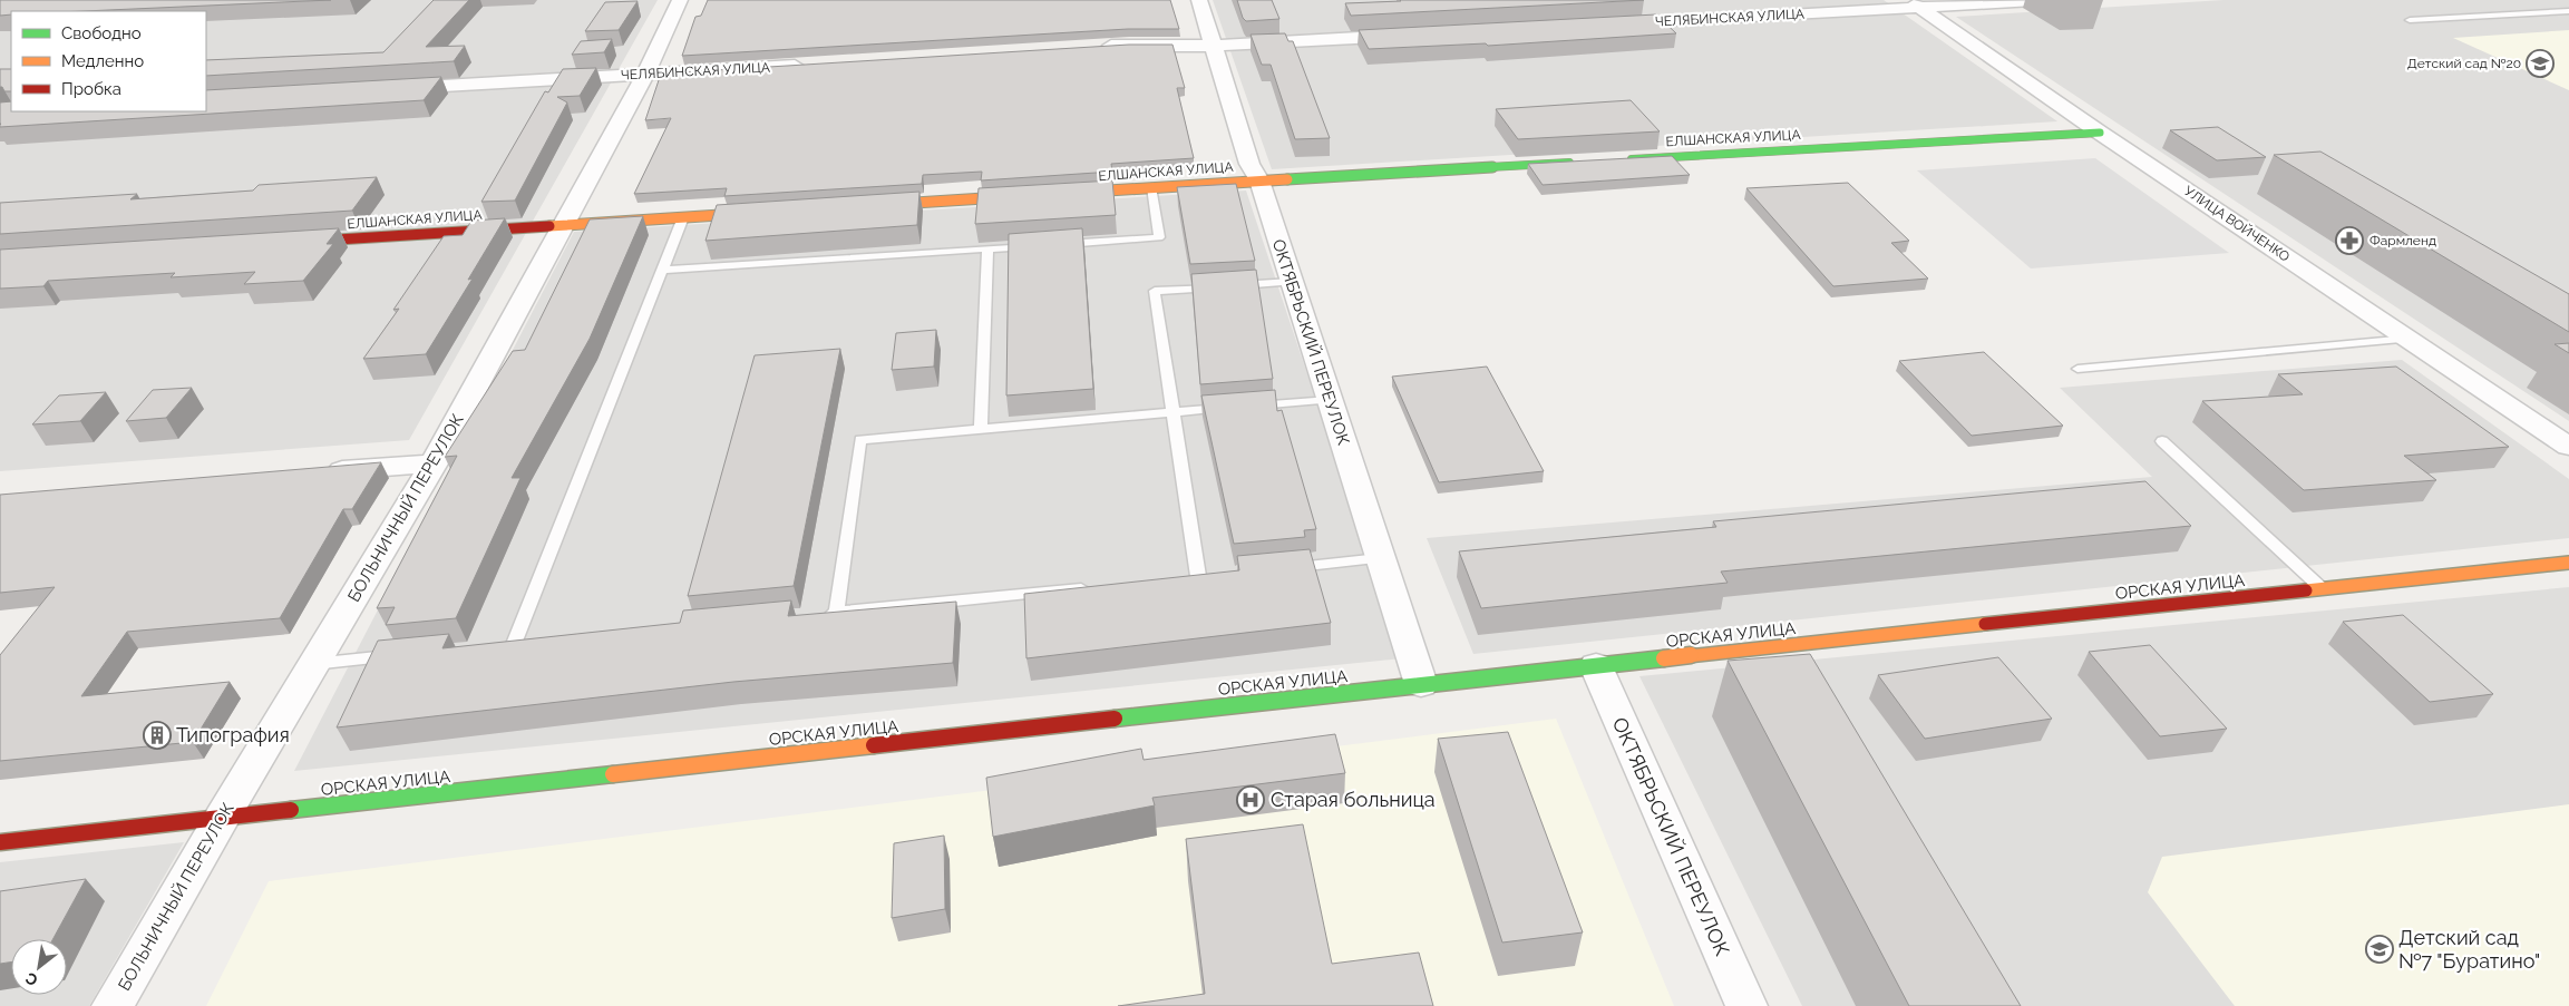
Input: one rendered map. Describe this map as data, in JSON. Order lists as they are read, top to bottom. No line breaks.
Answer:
{"streets":{"street":["ЧЕЛЯБИНСКАЯ УЛИЦА","ЕЛШАНСКАЯ УЛИЦА","УЛИЦА ВОЙЧЕНКО","ОКТЯБРЬСКИЙ ПЕРЕУЛОК","БОЛЬНИЧНЫЙ ПЕРЕУЛОК","ОРСКАЯ УЛИЦА"]},"crossings":[["ЧЕЛЯБИНСКАЯ УЛИЦА","УЛИЦА ВОЙЧЕНКО"],["ЧЕЛЯБИНСКАЯ УЛИЦА","БОЛЬНИЧНЫЙ ПЕРЕУЛОК"],["ЕЛШАНСКАЯ УЛИЦА","УЛИЦА ВОЙЧЕНКО"],["ЕЛШАНСКАЯ УЛИЦА","ОКТЯБРЬСКИЙ ПЕРЕУЛОК"],["ЕЛШАНСКАЯ УЛИЦА","БОЛЬНИЧНЫЙ ПЕРЕУЛОК"],["ОКТЯБРЬСКИЙ ПЕРЕУЛОК","ОРСКАЯ УЛИЦА"],["БОЛЬНИЧНЫЙ ПЕРЕУЛОК","ОРСКАЯ УЛИЦА"]],"places":{"school or university":["Детский сад №20","Детский сад №7 \"Буратино\""],"pharmacy":["Фармленд"],"building":["Типография"],"hospital":["Старая больница"]},"legend":["Свободно","Медленно","Пробка"],"north":"bottom left"}
